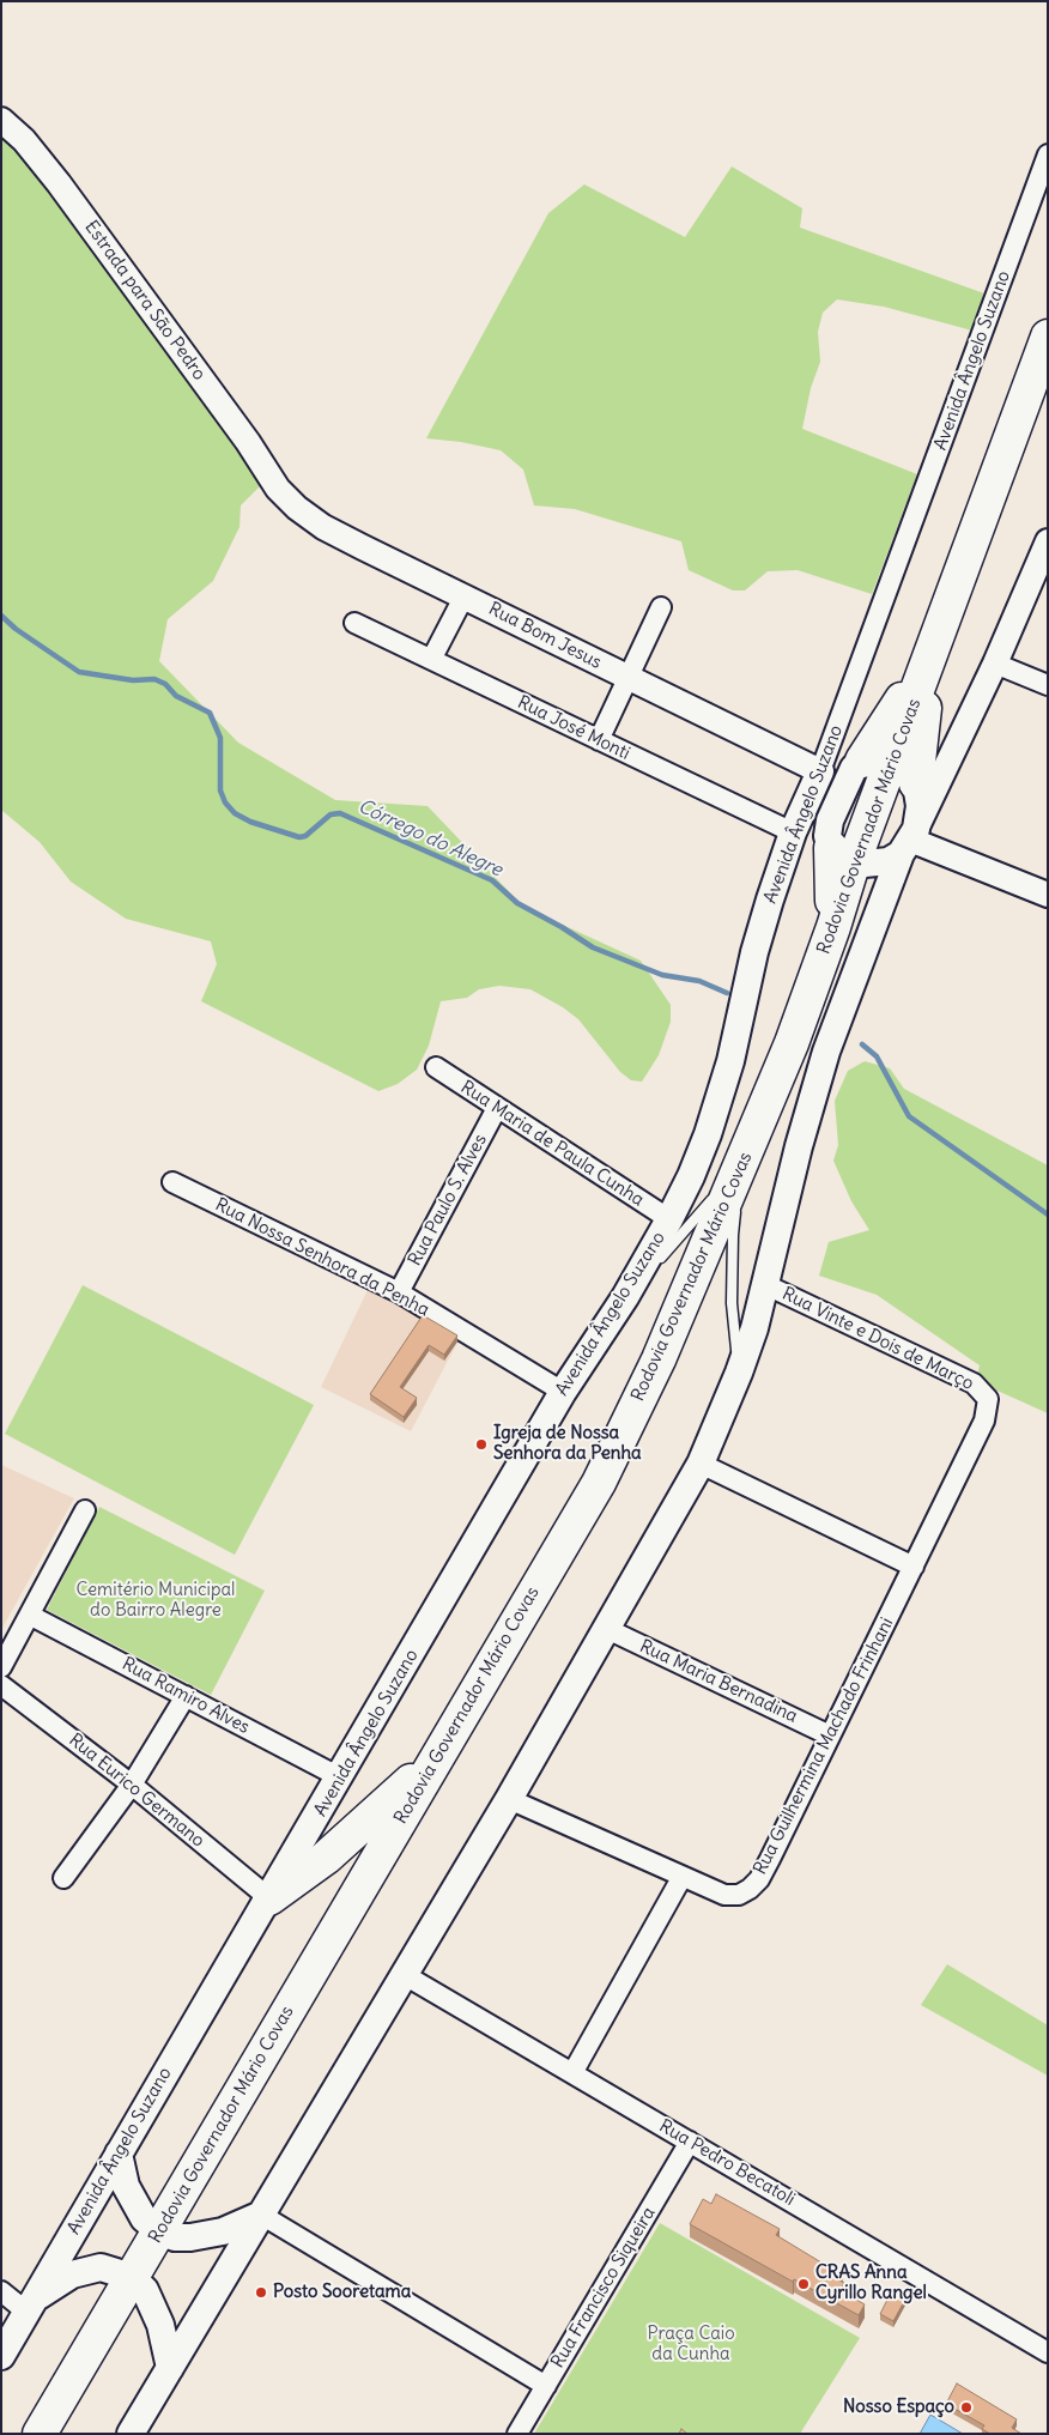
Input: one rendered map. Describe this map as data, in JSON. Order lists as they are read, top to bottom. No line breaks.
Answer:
{"streets":{"highway":["Rodovia Governador Mário Covas"],"main road":["Avenida Ângelo Suzano"],"street":["Estrada para São Pedro","Rua Bom Jesus","Rua José Monti","Rua Maria de Paula Cunha","Rua Paulo S. Alves","Rua Nossa Senhora da Penha","Rua Vinte e Dois de Março","Rua Maria Bernadina","Rua Ramiro Alves","Rua Guilhermina Machado Frinhani","Rua Eurico Germano","Rua Pedro Becatoli","Rua Francisco Siqueira"]},"crossings":[["Estrada para São Pedro","Rua Bom Jesus"],["Avenida Ângelo Suzano","Rua Bom Jesus"],["Avenida Ângelo Suzano","Rua José Monti"],["Avenida Ângelo Suzano","Rua Maria de Paula Cunha"],["Avenida Ângelo Suzano","Rua Nossa Senhora da Penha"],["Avenida Ângelo Suzano","Rua Ramiro Alves"],["Avenida Ângelo Suzano","Rua Eurico Germano"],["Rua Maria de Paula Cunha","Rua Paulo S. Alves"],["Rua Paulo S. Alves","Rua Nossa Senhora da Penha"],["Rua Vinte e Dois de Março","Rua Guilhermina Machado Frinhani"],["Rua Maria Bernadina","Rua Guilhermina Machado Frinhani"],["Rua Pedro Becatoli","Rua Francisco Siqueira"]],"water":["Córrego do Alegre"],"parks":["Cemitério Municipal do Bairro Alegre","Praça Caio da Cunha"],"places":["Igreja de Nossa Senhora da Penha","CRAS Anna Cyrillo Rangel","Posto Sooretama","Nosso Espaço"]}
